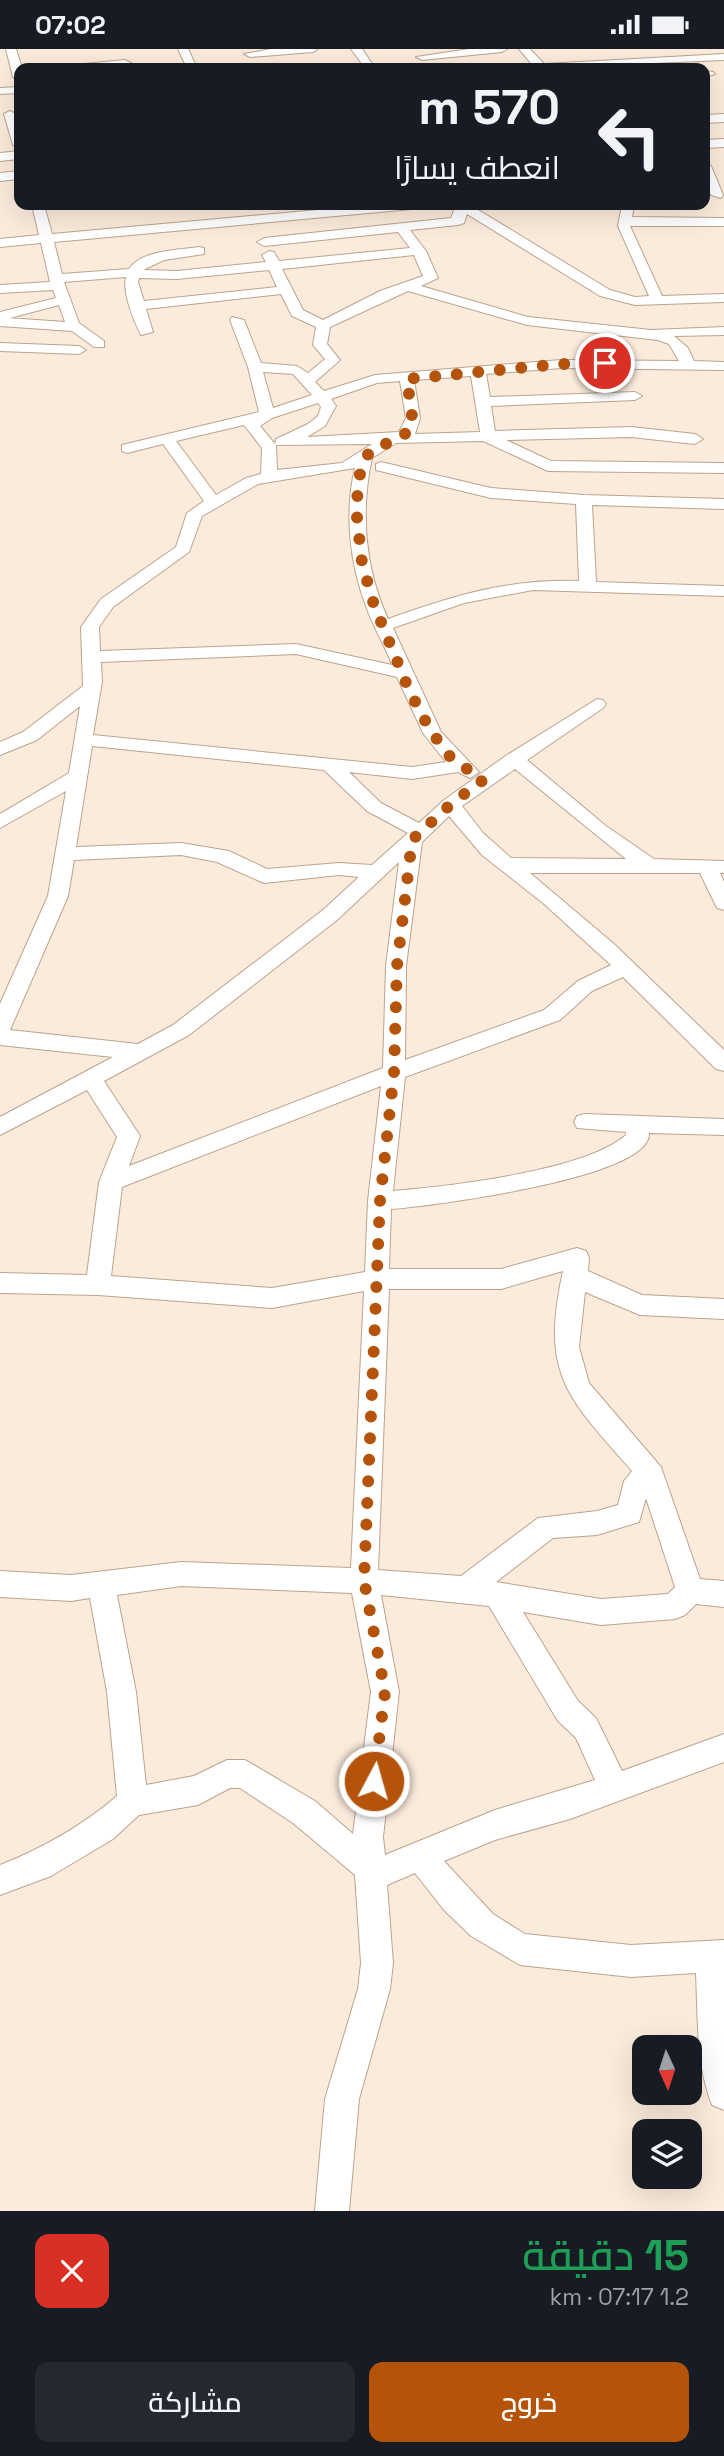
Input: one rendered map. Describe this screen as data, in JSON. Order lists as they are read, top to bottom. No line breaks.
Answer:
{"north":"bottom","page":{"status":"07:02","turn":["570 m","انعطف يسارًا"],"heading":["15 دقيقة","1.2 km · 07:17"],"buttons":["خروج","مشاركة"]}}
